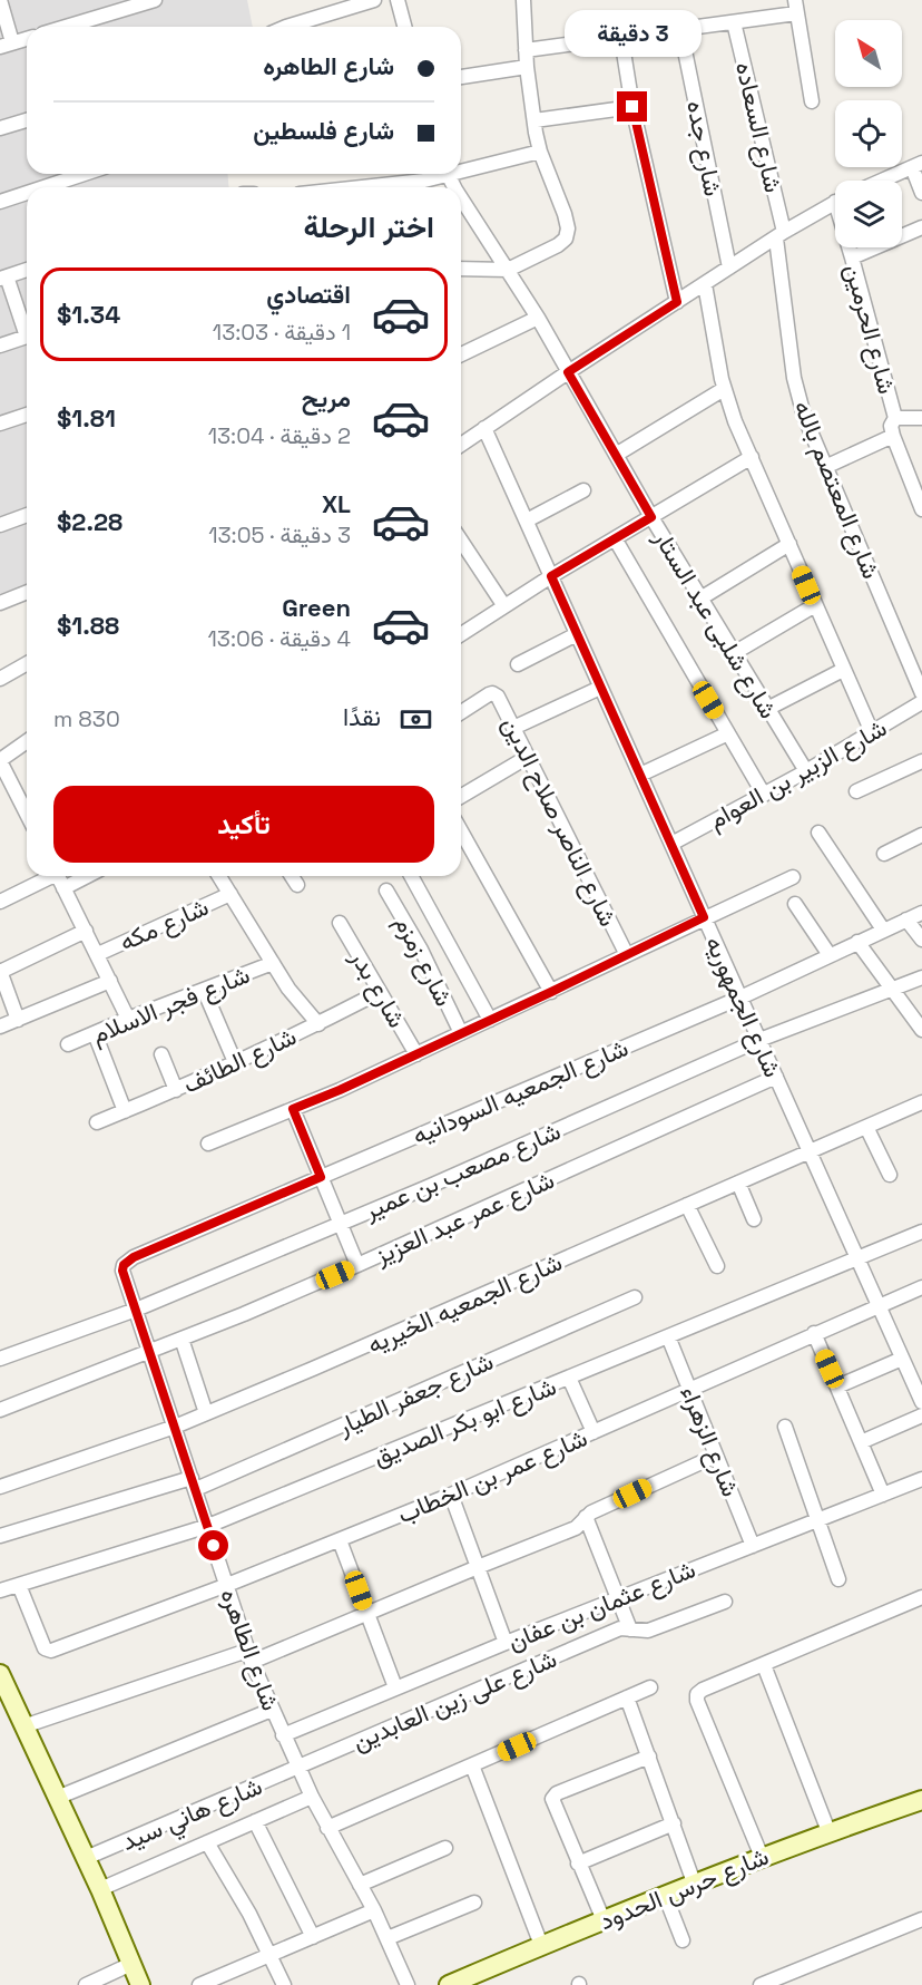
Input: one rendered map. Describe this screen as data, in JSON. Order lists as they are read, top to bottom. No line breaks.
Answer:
{"streets":{"street":["شارع السعاده","شارع جده","شارع الحرمين","شارع المعتصم بالله","شارع شلبى عبد الستار","شارع الزبير بن العوام","شارع الناصر صلاح الدين","شارع مكه","شارع زمزم","شارع بدر","شارع فجر الاسلام","شارع الجمهوريه","شارع الطائف","شارع الجمعيه السودانيه","شارع مصعب بن عمير","شارع عمر عبد العزيز","شارع الجمعيه الخيريه","شارع جعفر الطيار","شارع ابو بكر الصديق","شارع الزهراء","شارع عمر بن الخطاب","شارع عثمان بن عفان","شارع الطاهره","شارع على زين العابدين","شارع هاني سيد","شارع حرس الحدود"]},"crossings":[["شارع السعاده","شارع المعتصم بالله"],["شارع شلبى عبد الستار","شارع الزبير بن العوام"],["شارع الزبير بن العوام","شارع الجمهوريه"],["شارع بدر","شارع الطائف"],["شارع الجمهوريه","شارع الجمعيه السودانيه"],["شارع الجمهوريه","شارع مصعب بن عمير"],["شارع الجمهوريه","شارع عمر عبد العزيز"],["شارع الجمهوريه","شارع الجمعيه الخيريه"],["شارع الجمهوريه","شارع ابو بكر الصديق"],["شارع الجمهوريه","شارع عمر بن الخطاب"],["شارع الجمعيه السودانيه","شارع الطاهره"],["شارع مصعب بن عمير","شارع الطاهره"],["شارع عمر عبد العزيز","شارع الطاهره"],["شارع الجمعيه الخيريه","شارع الطاهره"],["شارع جعفر الطيار","شارع الطاهره"],["شارع ابو بكر الصديق","شارع الزهراء"],["شارع ابو بكر الصديق","شارع عمر بن الخطاب"],["شارع ابو بكر الصديق","شارع الطاهره"],["شارع الزهراء","شارع عمر بن الخطاب"],["شارع الزهراء","شارع عثمان بن عفان"],["شارع عمر بن الخطاب","شارع الطاهره"],["شارع عثمان بن عفان","شارع الطاهره"],["شارع الطاهره","شارع على زين العابدين"],["شارع الطاهره","شارع هاني سيد"],["شارع على زين العابدين","شارع هاني سيد"]],"north":"top left","page":{"bubble":"3 دقيقة","banner":["شارع الطاهره","شارع فلسطين"],"heading":"اختر الرحلة","list":[{"name":"اقتصادي","note":"1 دقيقة · 13:03","value":"$1.34"},{"name":"مريح","note":"2 دقيقة · 13:04","value":"$1.81"},{"name":"XL","note":"3 دقيقة · 13:05","value":"$2.28"},{"name":"Green","note":"4 دقيقة · 13:06","value":"$1.88"}],"pay":["نقدًا","830 m"],"buttons":"تأكيد"}}
